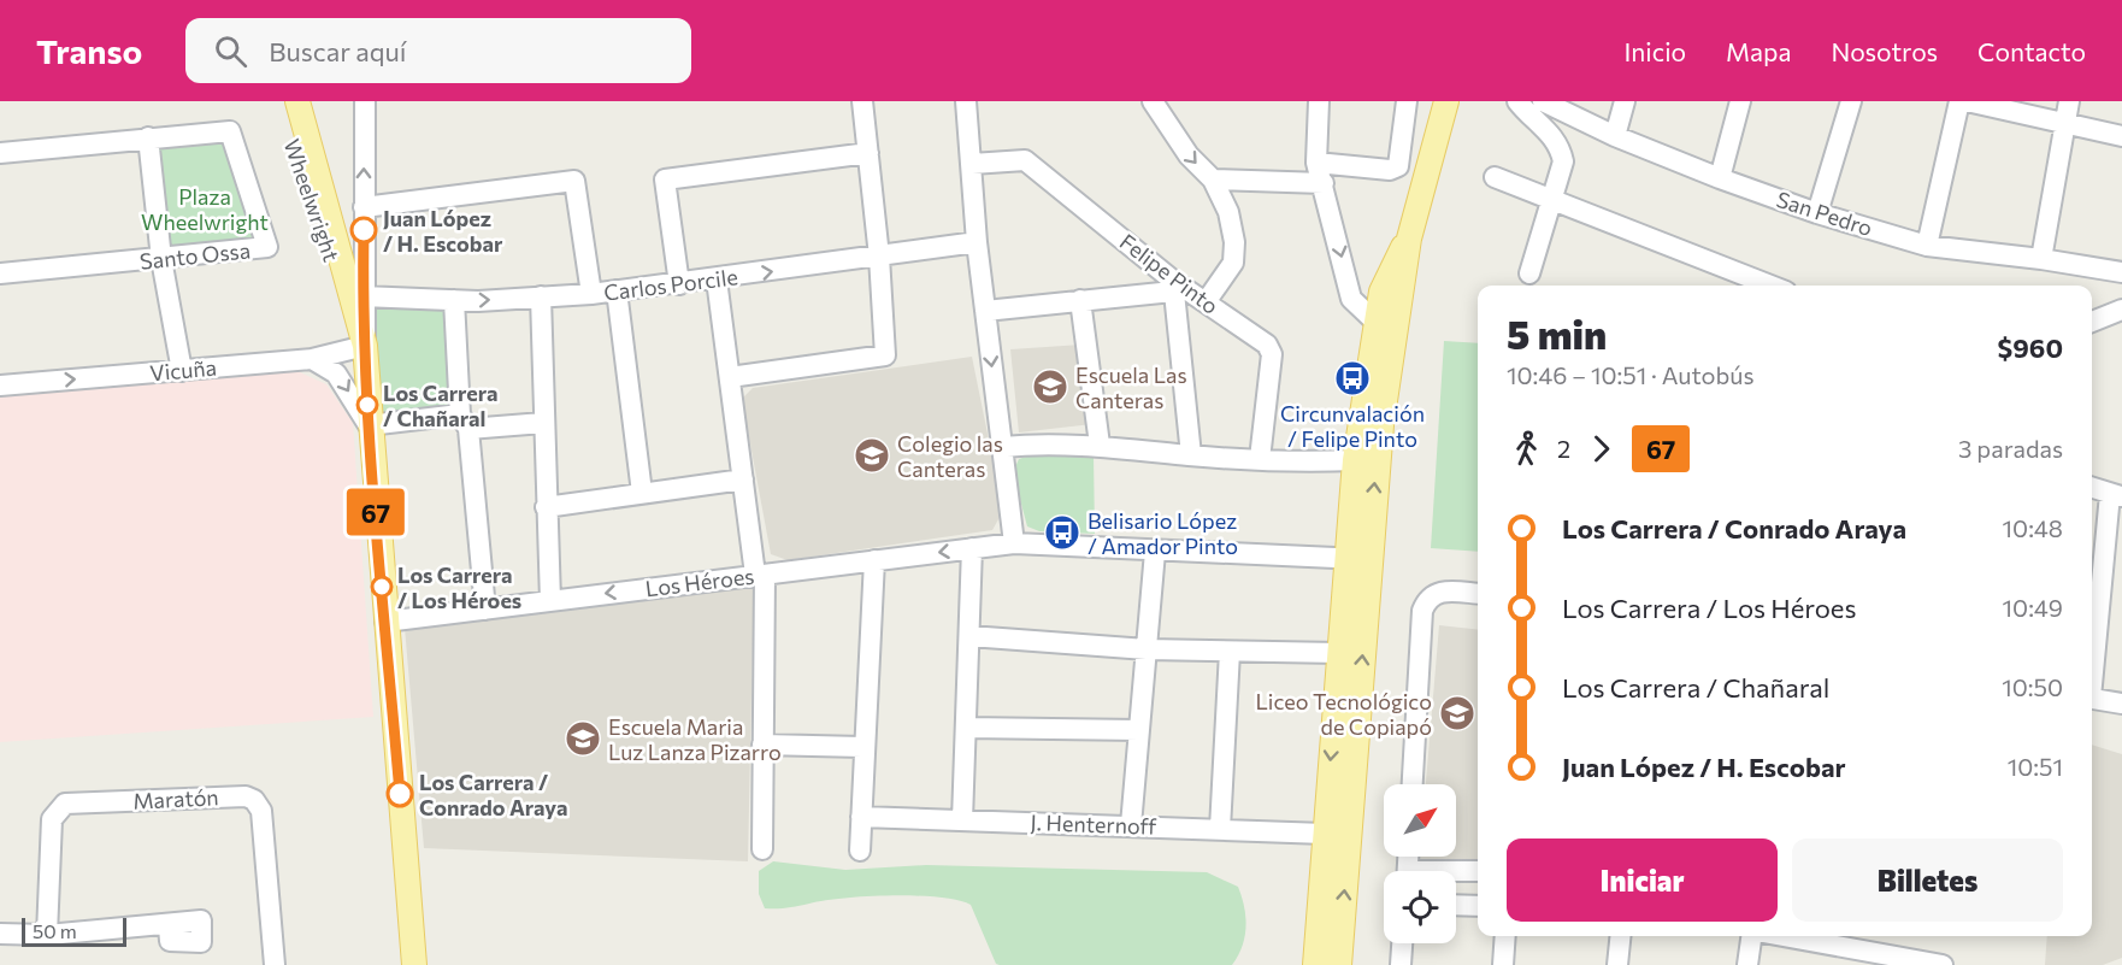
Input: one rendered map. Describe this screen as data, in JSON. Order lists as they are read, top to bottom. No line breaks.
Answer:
{"streets":{"main road":["Wheelwright"],"street":["San Pedro","Santo Ossa","Felipe Pinto","Carlos Porcile","Vicuña","Los Héroes","Maratón","J. Henternoff"]},"crossings":[["Wheelwright","Vicuña"]],"one_way":["Vicuña"],"parks":["Plaza Wheelwright"],"places":{"other":["Juan López / H. Escobar","Los Carrera / Chañaral","Los Carrera / Los Héroes","Los Carrera / Conrado Araya"],"bus stop":["Circunvalación / Felipe Pinto","Belisario López / Amador Pinto"],"school or university":["Escuela Las Canteras","Colegio las Canteras","Liceo Tecnológico de Copiapó","Escuela Maria Luz Lanza Pizarro"]},"lines":["bus line 67"],"scale_bar":"50 m","north":"top right","page":{"header":"Transo","search":"Buscar aquí","nav":["Inicio","Mapa","Nosotros","Contacto"],"on_map":"67","heading":["5 min","10:46 – 10:51 · Autobús","$960"],"legs":["2","67","3 paradas"],"list":[{"name":"Los Carrera / Conrado Araya","value":"10:48"},{"name":"Los Carrera / Los Héroes","value":"10:49"},{"name":"Los Carrera / Chañaral","value":"10:50"},{"name":"Juan López / H. Escobar","value":"10:51"}],"buttons":["Iniciar","Billetes"],"scale":"50 m"}}
